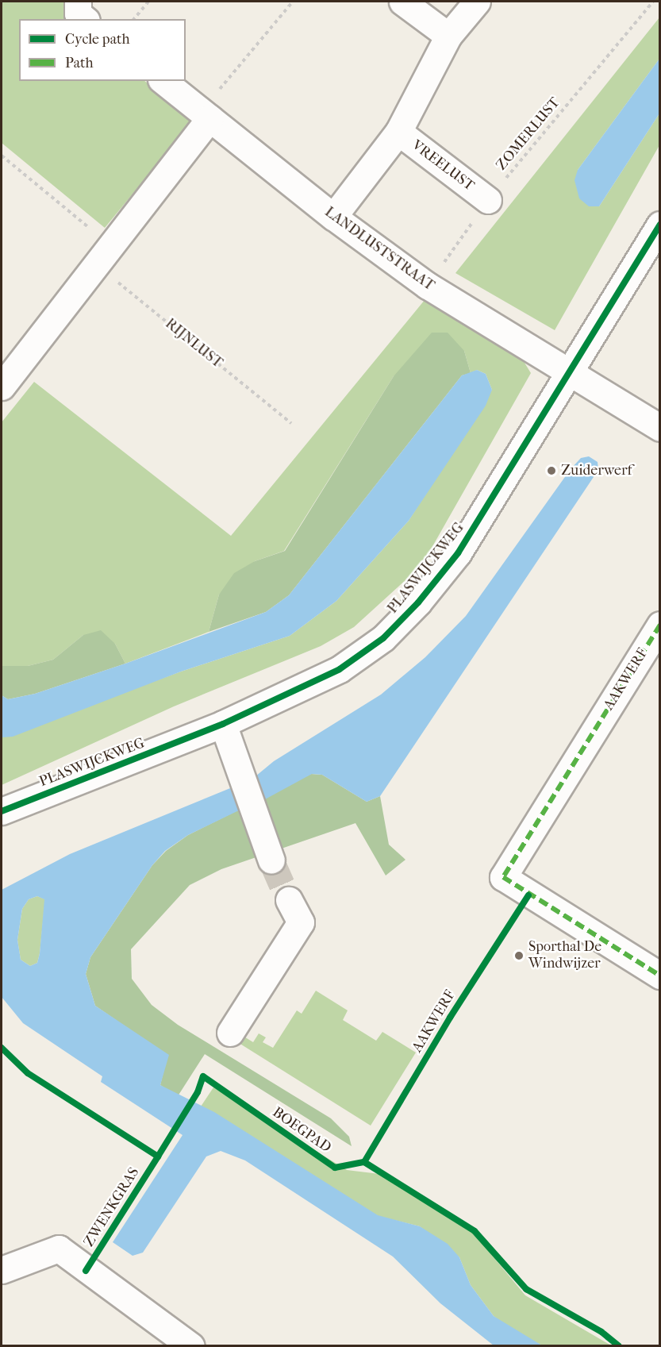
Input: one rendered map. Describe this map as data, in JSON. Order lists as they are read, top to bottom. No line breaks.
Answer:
{"streets":{"street":["VREELUST","LANDLUSTSTRAAT","PLASWIJCKWEG","AAKWERF","ZWENKGRAS"],"path":["ZOMERLUST","RIJNLUST"],"cycle path":["BOEGPAD"]},"crossings":[["ZOMERLUST","VREELUST"],["ZOMERLUST","LANDLUSTSTRAAT"],["VREELUST","LANDLUSTSTRAAT"],["LANDLUSTSTRAAT","PLASWIJCKWEG"]],"places":["Zuiderwerf","Sporthal De Windwijzer"],"legend":["Cycle path","Path"]}
